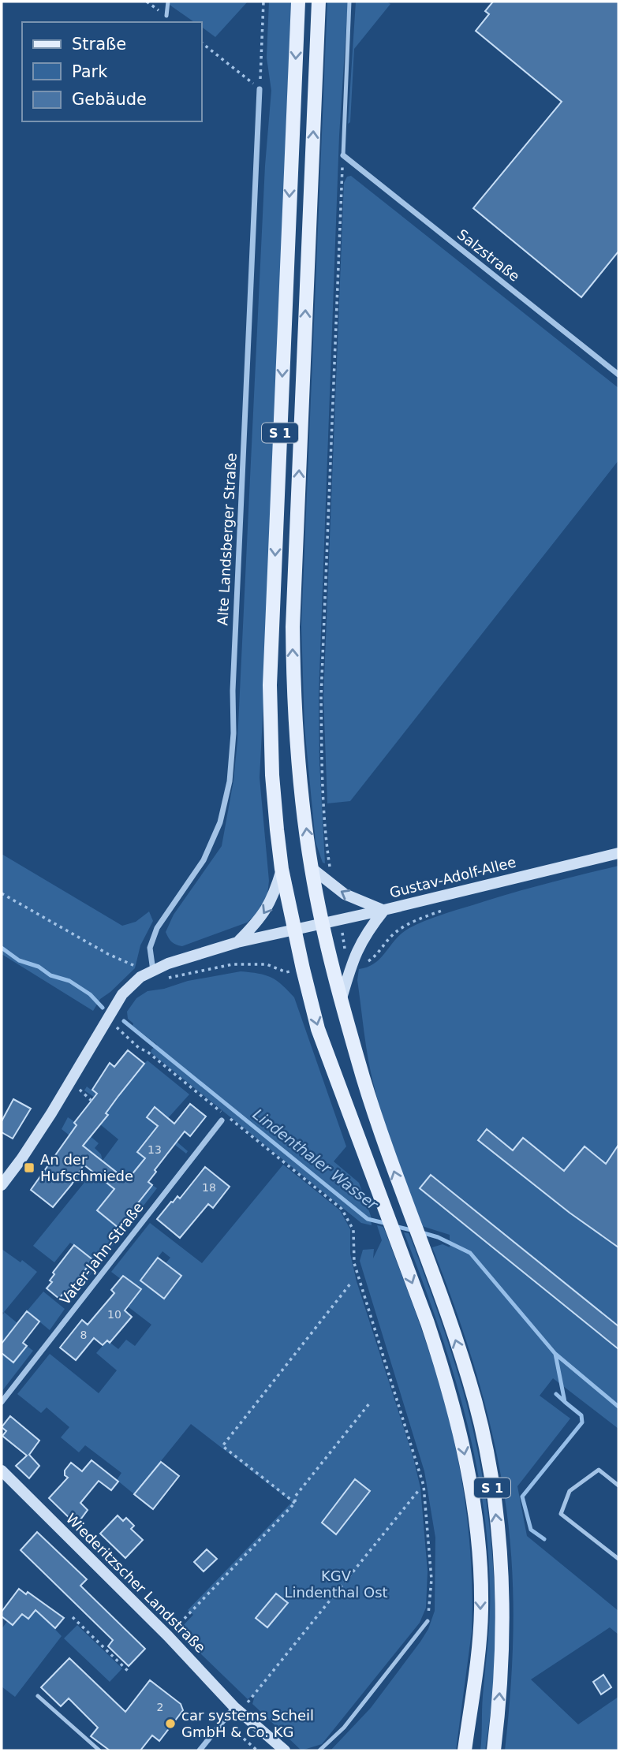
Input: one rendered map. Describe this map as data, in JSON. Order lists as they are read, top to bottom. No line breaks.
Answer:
{"streets":{"main road":["S 1"],"street":["Salzstraße","Alte Landsberger Straße","Gustav-Adolf-Allee","Vater-Jahn-Straße","Wiederitzscher Landstraße"]},"crossings":[["S 1","Gustav-Adolf-Allee"]],"water":["Lindenthaler Wasser"],"parks":["KGV Lindenthal Ost"],"places":{"transit":["An der Hufschmiede"],"other":["car systems Scheil GmbH & Co. KG"]},"house_numbers":["13","18","10","8","2"],"legend":["Straße","Park","Gebäude"]}
